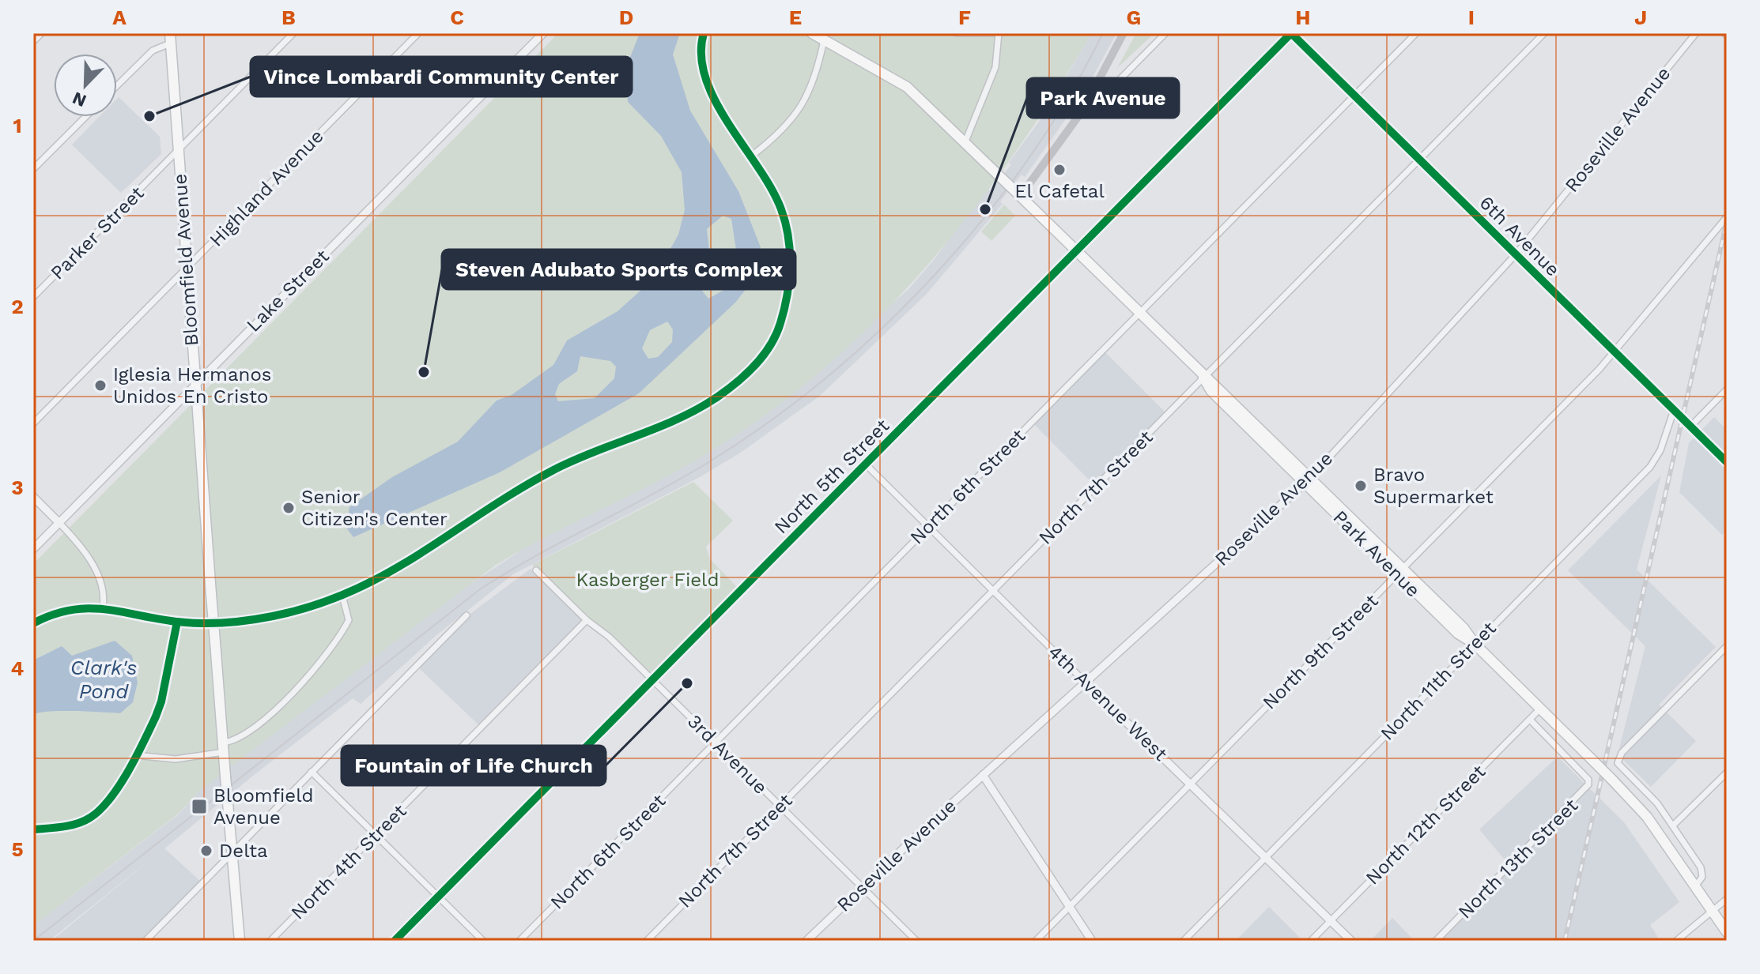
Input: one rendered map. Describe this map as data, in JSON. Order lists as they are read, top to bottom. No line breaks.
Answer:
{"streets":{"main road":["Bloomfield Avenue","Park Avenue"],"street":["Roseville Avenue","Highland Avenue","Parker Street","6th Avenue","Lake Street","North 5th Street","North 6th Street","North 7th Street","North 9th Street","North 11th Street","4th Avenue West","3rd Avenue","North 12th Street","North 13th Street","North 4th Street"]},"crossings":[["Roseville Avenue","6th Avenue"],["Roseville Avenue","Park Avenue"],["Roseville Avenue","4th Avenue West"],["Roseville Avenue","3rd Avenue"],["Highland Avenue","Bloomfield Avenue"],["Parker Street","Bloomfield Avenue"],["6th Avenue","North 5th Street"],["6th Avenue","North 6th Street"],["6th Avenue","North 7th Street"],["6th Avenue","North 9th Street"],["6th Avenue","North 11th Street"],["Bloomfield Avenue","Lake Street"],["North 5th Street","Park Avenue"],["North 5th Street","4th Avenue West"],["North 5th Street","3rd Avenue"],["North 6th Street","Park Avenue"],["North 6th Street","4th Avenue West"],["North 6th Street","3rd Avenue"],["North 7th Street","Park Avenue"],["North 7th Street","4th Avenue West"],["North 7th Street","3rd Avenue"],["Park Avenue","North 9th Street"],["Park Avenue","North 11th Street"],["Park Avenue","North 12th Street"],["North 9th Street","4th Avenue West"],["North 11th Street","4th Avenue West"],["4th Avenue West","North 12th Street"],["3rd Avenue","North 4th Street"],["North 12th Street","North 13th Street"]],"water":["Clark's Pond"],"parks":["Kasberger Field"],"places":{"other":["Vince Lombardi Community Center","El Cafetal","Park Avenue","Steven Adubato Sports Complex","Iglesia Hermanos Unidos En Cristo","Bravo Supermarket","Senior Citizen's Center","Fountain of Life Church","Delta"],"transit":["Bloomfield Avenue"]},"north":"bottom left","grid":{"columns":["A","B","C","D","E","F","G","H","I","J"],"rows":["1","2","3","4","5"]}}
